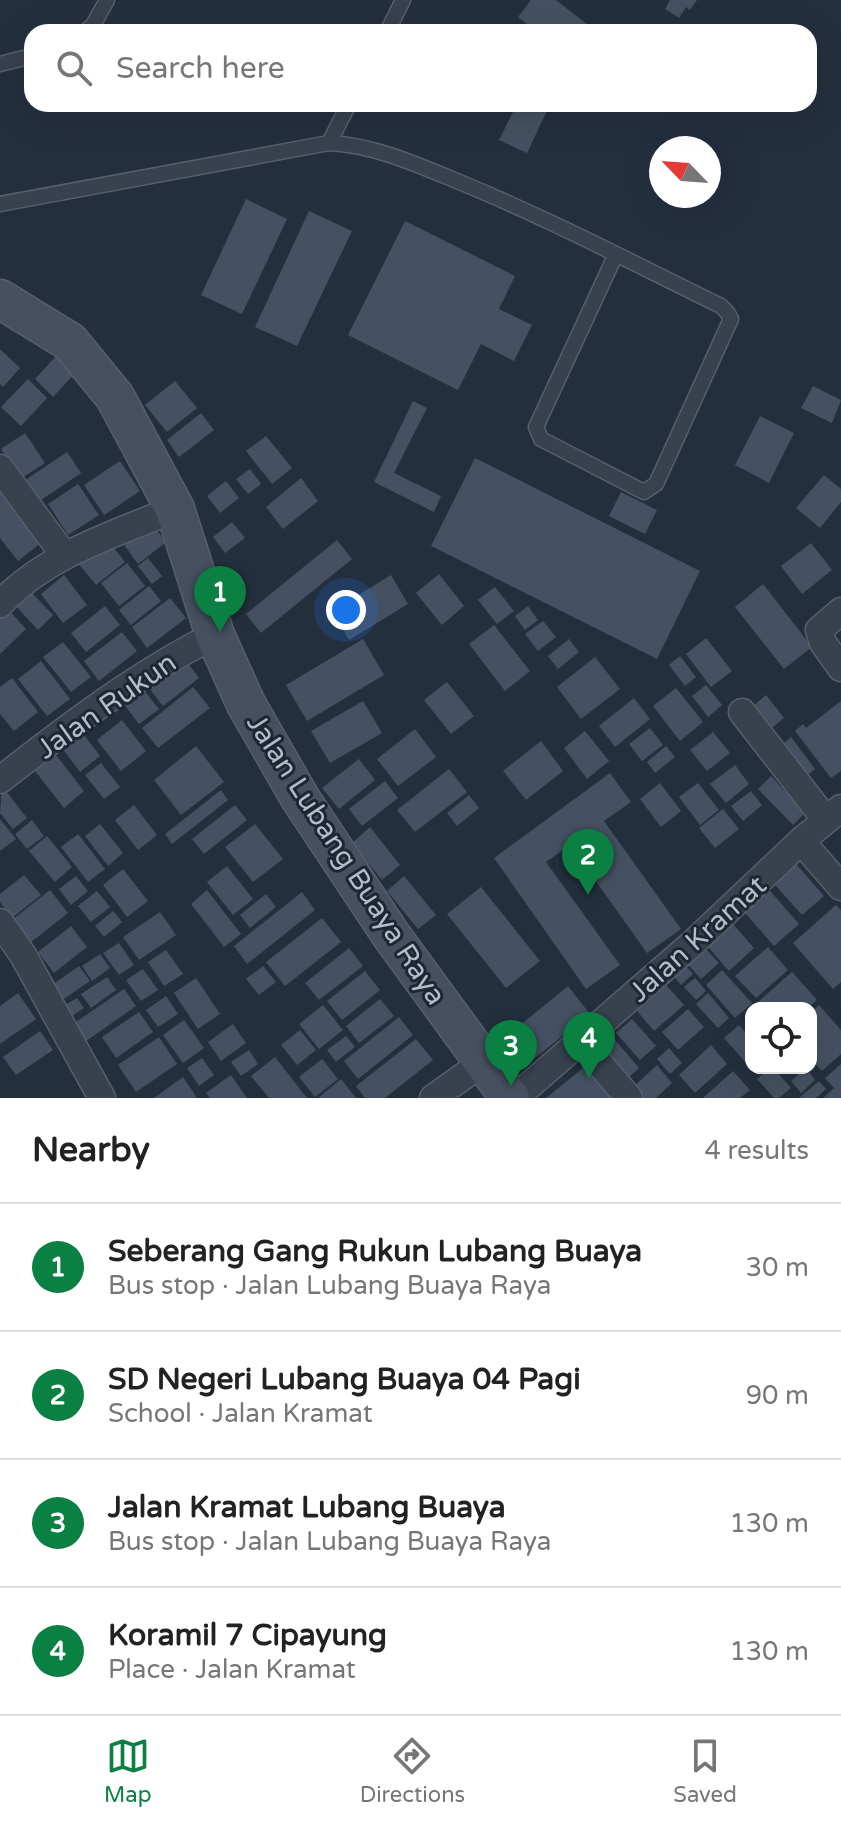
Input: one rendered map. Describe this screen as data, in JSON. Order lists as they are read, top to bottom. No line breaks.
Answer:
{"streets":{"main road":["Jalan Lubang Buaya Raya"],"street":["Jalan Rukun","Jalan Kramat"]},"crossings":[["Jalan Rukun","Jalan Lubang Buaya Raya"],["Jalan Lubang Buaya Raya","Jalan Kramat"]],"north":"top left","page":{"search":"Search here","pins":["1","2","4","3"],"heading":["Nearby","4 results"],"list":[{"mark":"1","name":"Seberang Gang Rukun Lubang Buaya","note":"Bus stop · Jalan Lubang Buaya Raya","value":"30 m"},{"mark":"2","name":"SD Negeri Lubang Buaya 04 Pagi","note":"School · Jalan Kramat","value":"90 m"},{"mark":"3","name":"Jalan Kramat Lubang Buaya","note":"Bus stop · Jalan Lubang Buaya Raya","value":"130 m"},{"mark":"4","name":"Koramil 7 Cipayung","note":"Place · Jalan Kramat","value":"130 m"}],"nav":["Map","Directions","Saved"]}}
